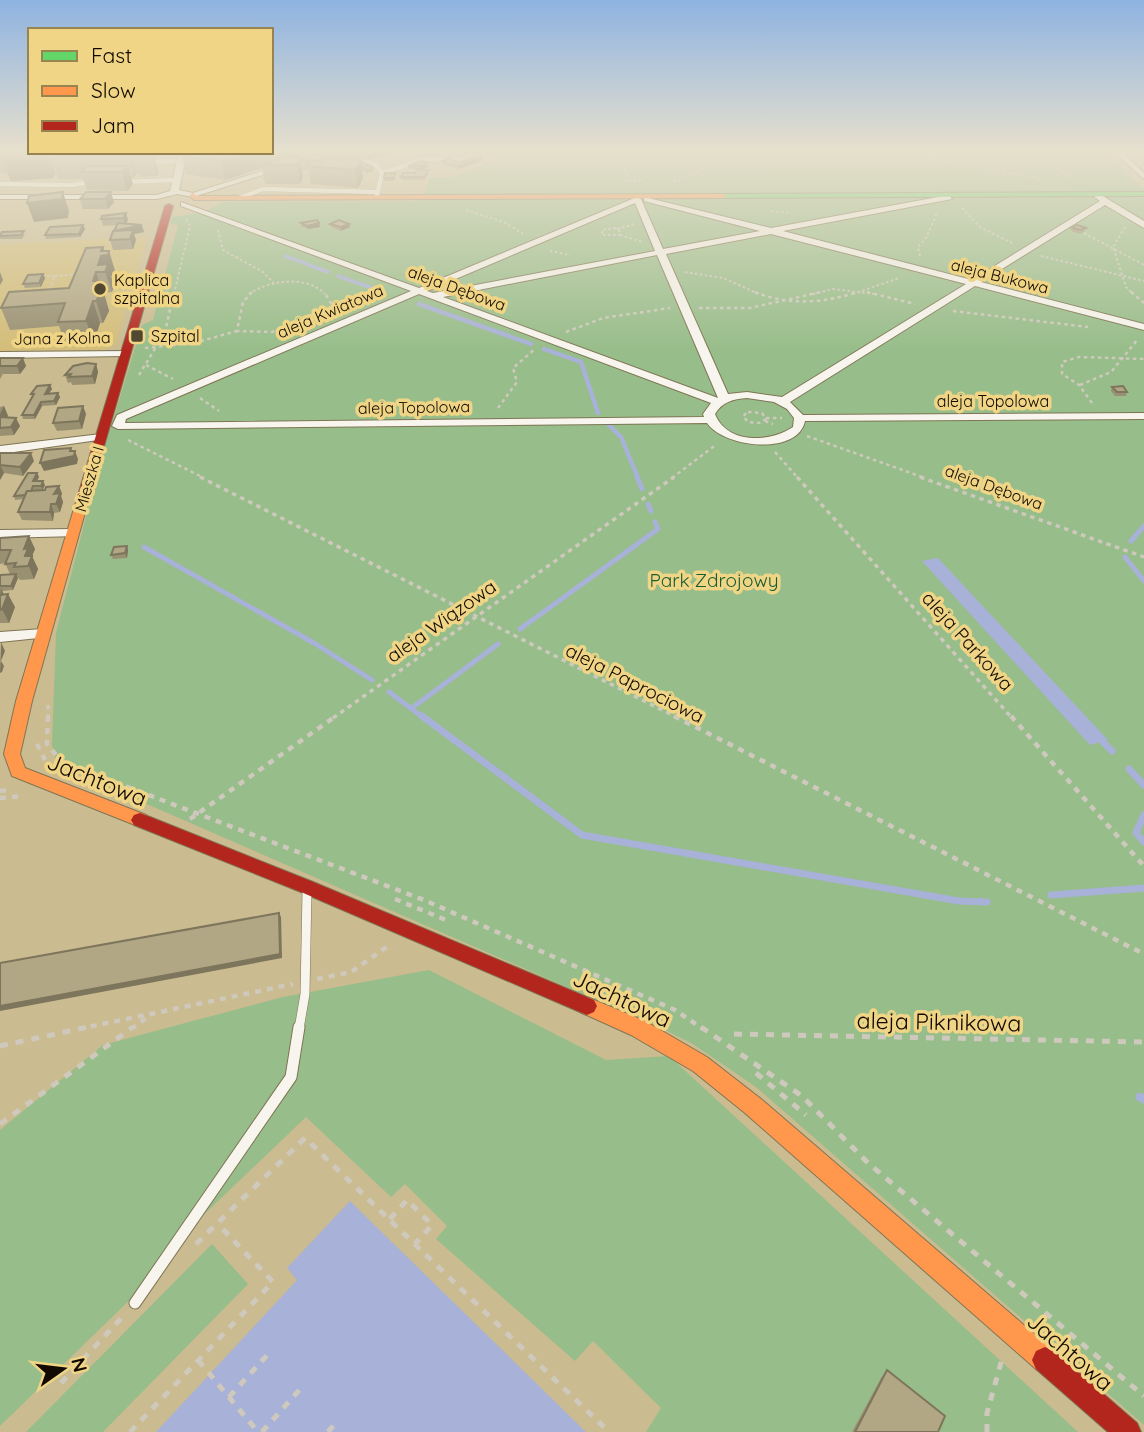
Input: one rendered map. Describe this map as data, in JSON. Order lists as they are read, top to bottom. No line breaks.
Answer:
{"streets":{"street":["aleja Bukowa","aleja Dębowa","aleja Kwiatowa","Jana z Kolna","aleja Topolowa","Mieszka I","Jachtowa"],"path":["aleja Wiązowa","aleja Parkowa","aleja Paprociowa","aleja Piknikowa"]},"crossings":[["aleja Dębowa","aleja Kwiatowa"],["aleja Kwiatowa","aleja Topolowa"],["Jana z Kolna","Mieszka I"],["Mieszka I","Jachtowa"],["aleja Wiązowa","aleja Paprociowa"],["aleja Wiązowa","Jachtowa"]],"parks":["Park Zdrojowy"],"places":{"other":["Kaplica szpitalna"],"transit":["Szpital"]},"legend":["Fast","Slow","Jam"],"north":"right"}
